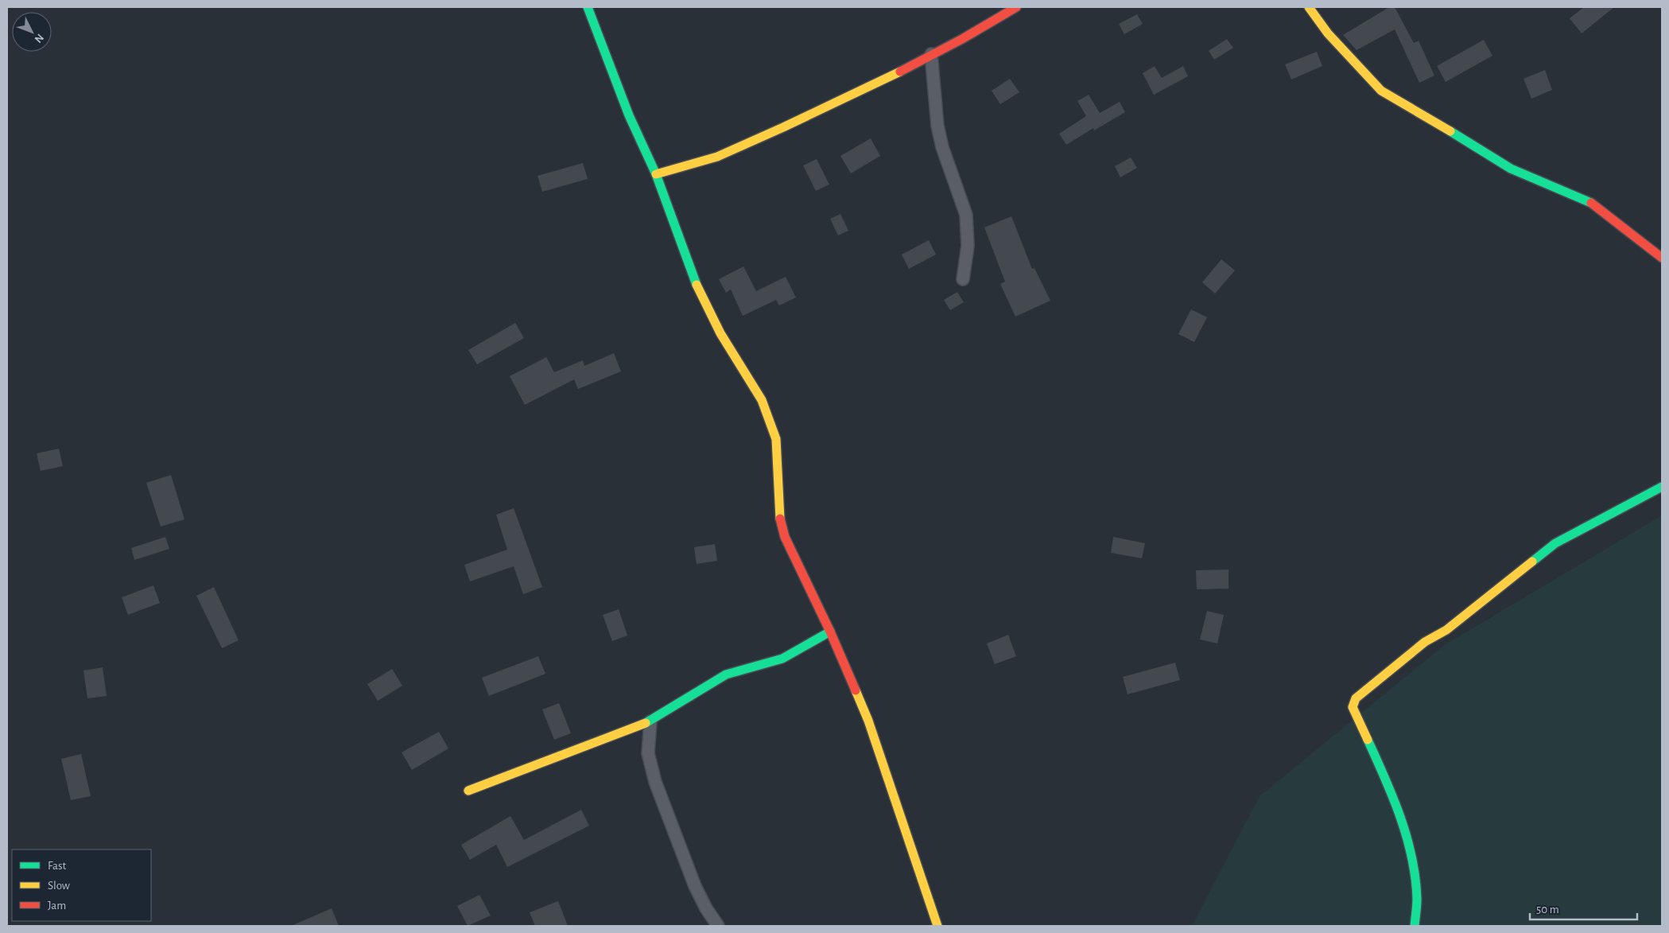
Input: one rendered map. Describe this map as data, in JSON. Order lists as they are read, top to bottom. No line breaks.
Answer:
{"legend":["Fast","Slow","Jam"],"scale_bar":"50 m","north":"bottom right"}
